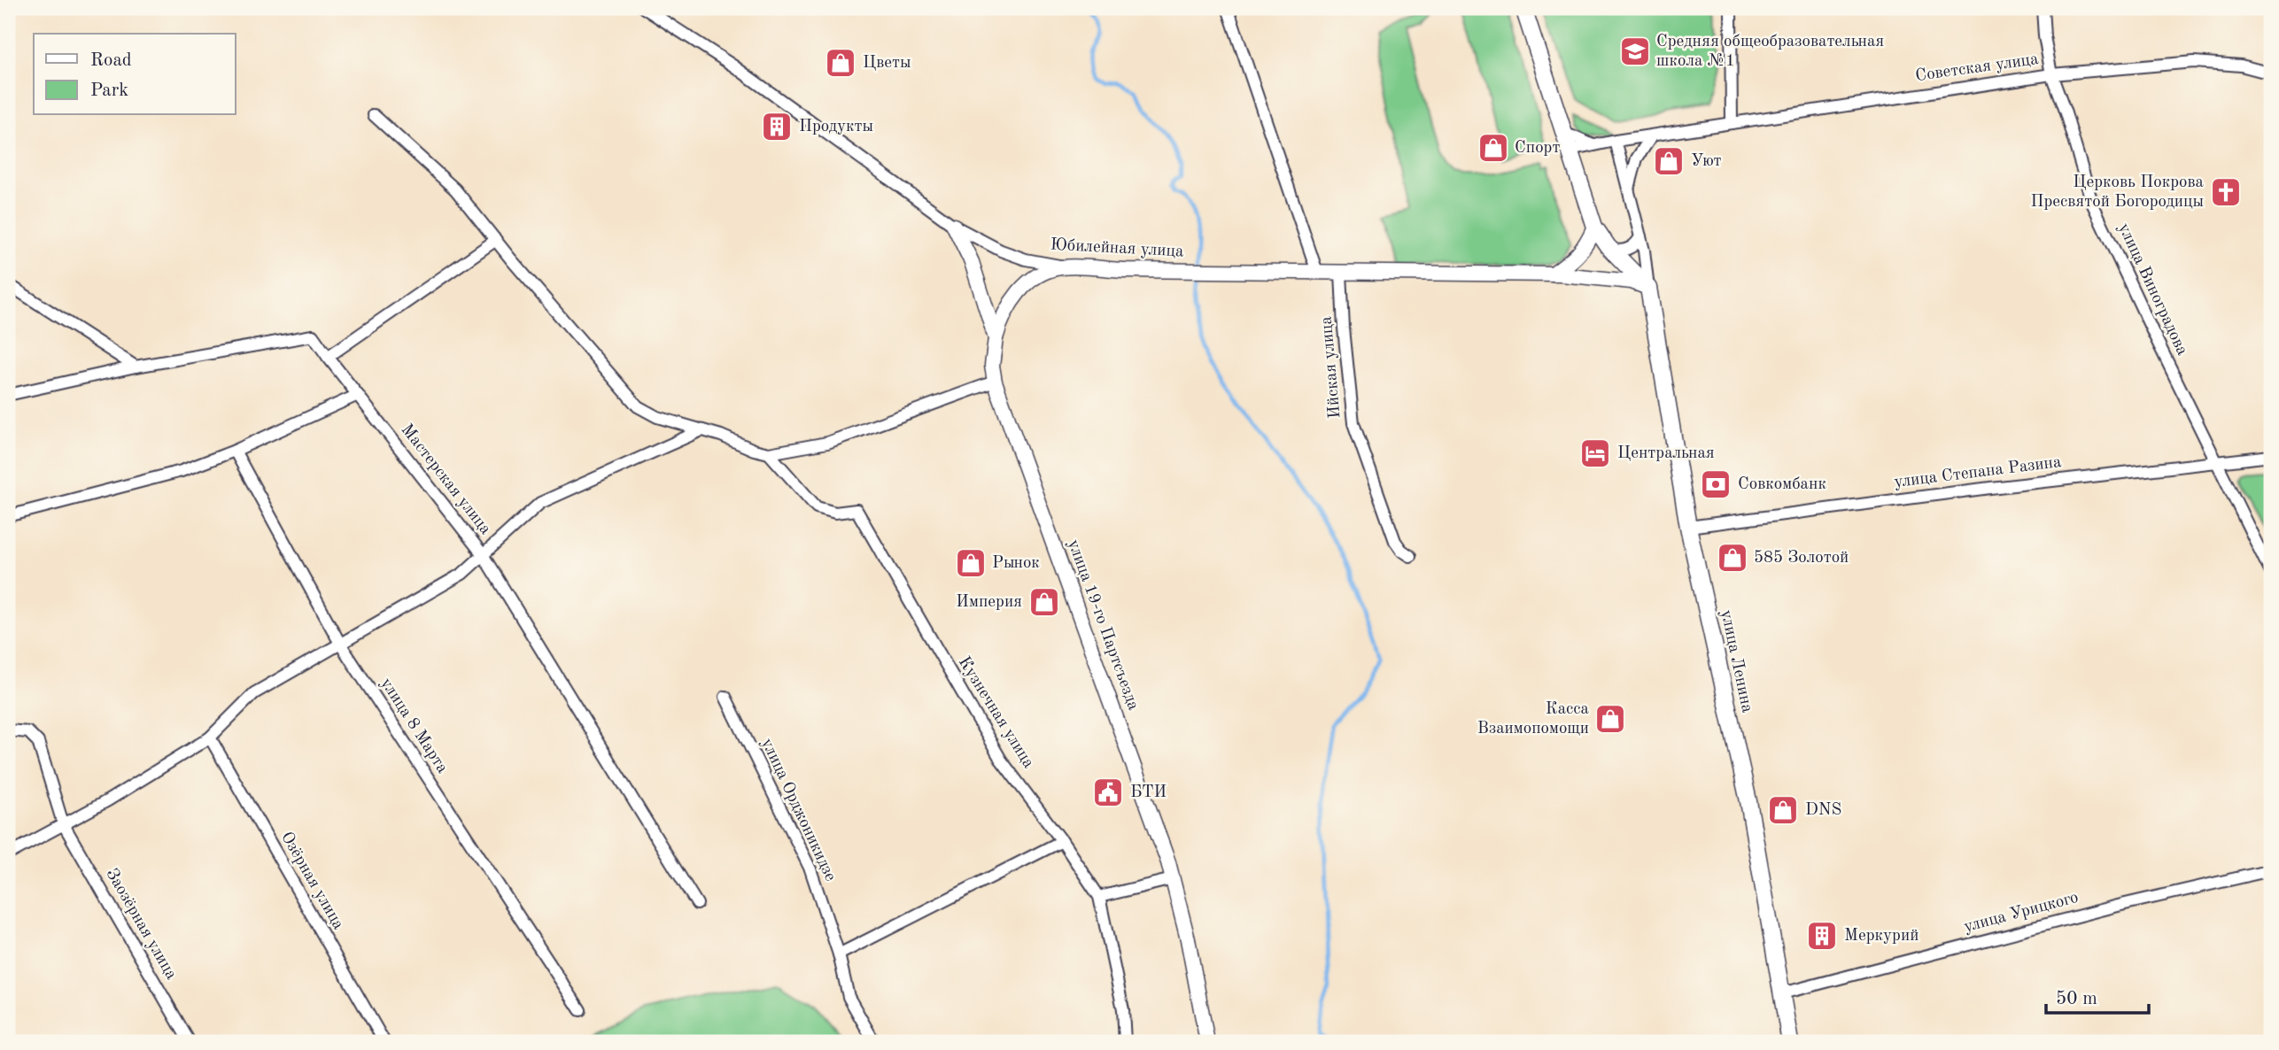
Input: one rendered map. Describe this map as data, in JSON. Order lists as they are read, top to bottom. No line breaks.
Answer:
{"streets":{"main road":["улица Ленина"],"street":["Советская улица","Юбилейная улица","улица Виноградова","Ийская улица","улица Степана Разина","Мастерская улица","улица 19-го Партсъезда","Кузнечная улица","улица 8 Марта","улица Орджоникидзе","Озёрная улица","улица Урицкого","Заозёрная улица"]},"crossings":[["Советская улица","улица Виноградова"],["Юбилейная улица","Ийская улица"],["Юбилейная улица","улица 19-го Партсъезда"],["Юбилейная улица","улица Ленина"],["улица Виноградова","улица Степана Разина"],["улица Степана Разина","улица Ленина"],["улица Ленина","улица Урицкого"]],"places":{"school or university":["Средняя общеобразовательная школа №1"],"shop":["Цветы","Спорт","Уют","585 Золотой","Рынок","Империя","Касса Взаимопомощи","DNS"],"building":["Продукты","Меркурий"],"church":["Церковь Покрова Пресвятой Богородицы"],"hotel":["Центральная"],"bank":["Совкомбанк"],"public building":["БТИ"]},"legend":["Road","Park"],"scale_bar":"50 m"}
